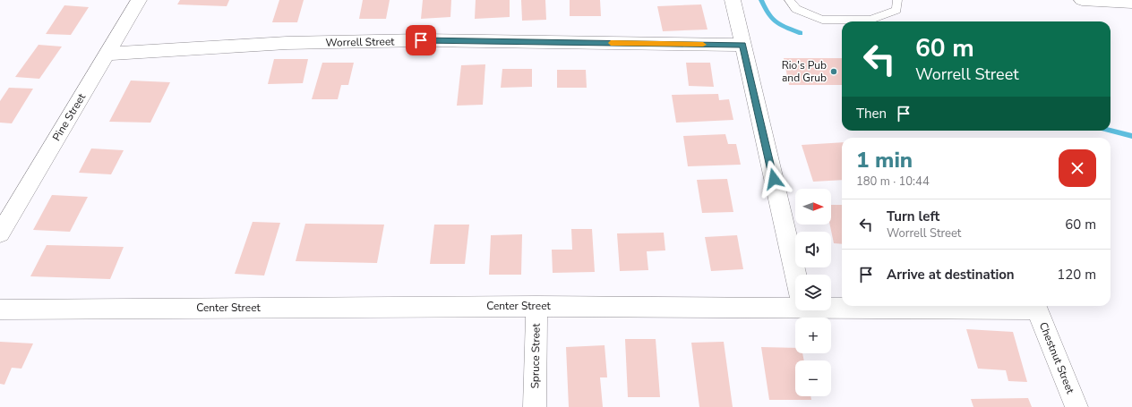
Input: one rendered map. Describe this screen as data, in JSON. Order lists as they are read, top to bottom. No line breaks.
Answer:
{"streets":{"street":["Worrell Street","Pine Street","Center Street","Spruce Street","Chestnut Street"]},"crossings":[["Worrell Street","Pine Street"],["Center Street","Spruce Street"],["Center Street","Chestnut Street"]],"places":["Rio's Pub and Grub"],"north":"right","page":{"turn":["60 m","Worrell Street"],"then":"Then","heading":["1 min","180 m · 10:44"],"map_buttons":["+","−"],"list":[{"name":"Turn left","note":"Worrell Street","value":"60 m"},{"name":"Arrive at destination","value":"120 m"}]}}
